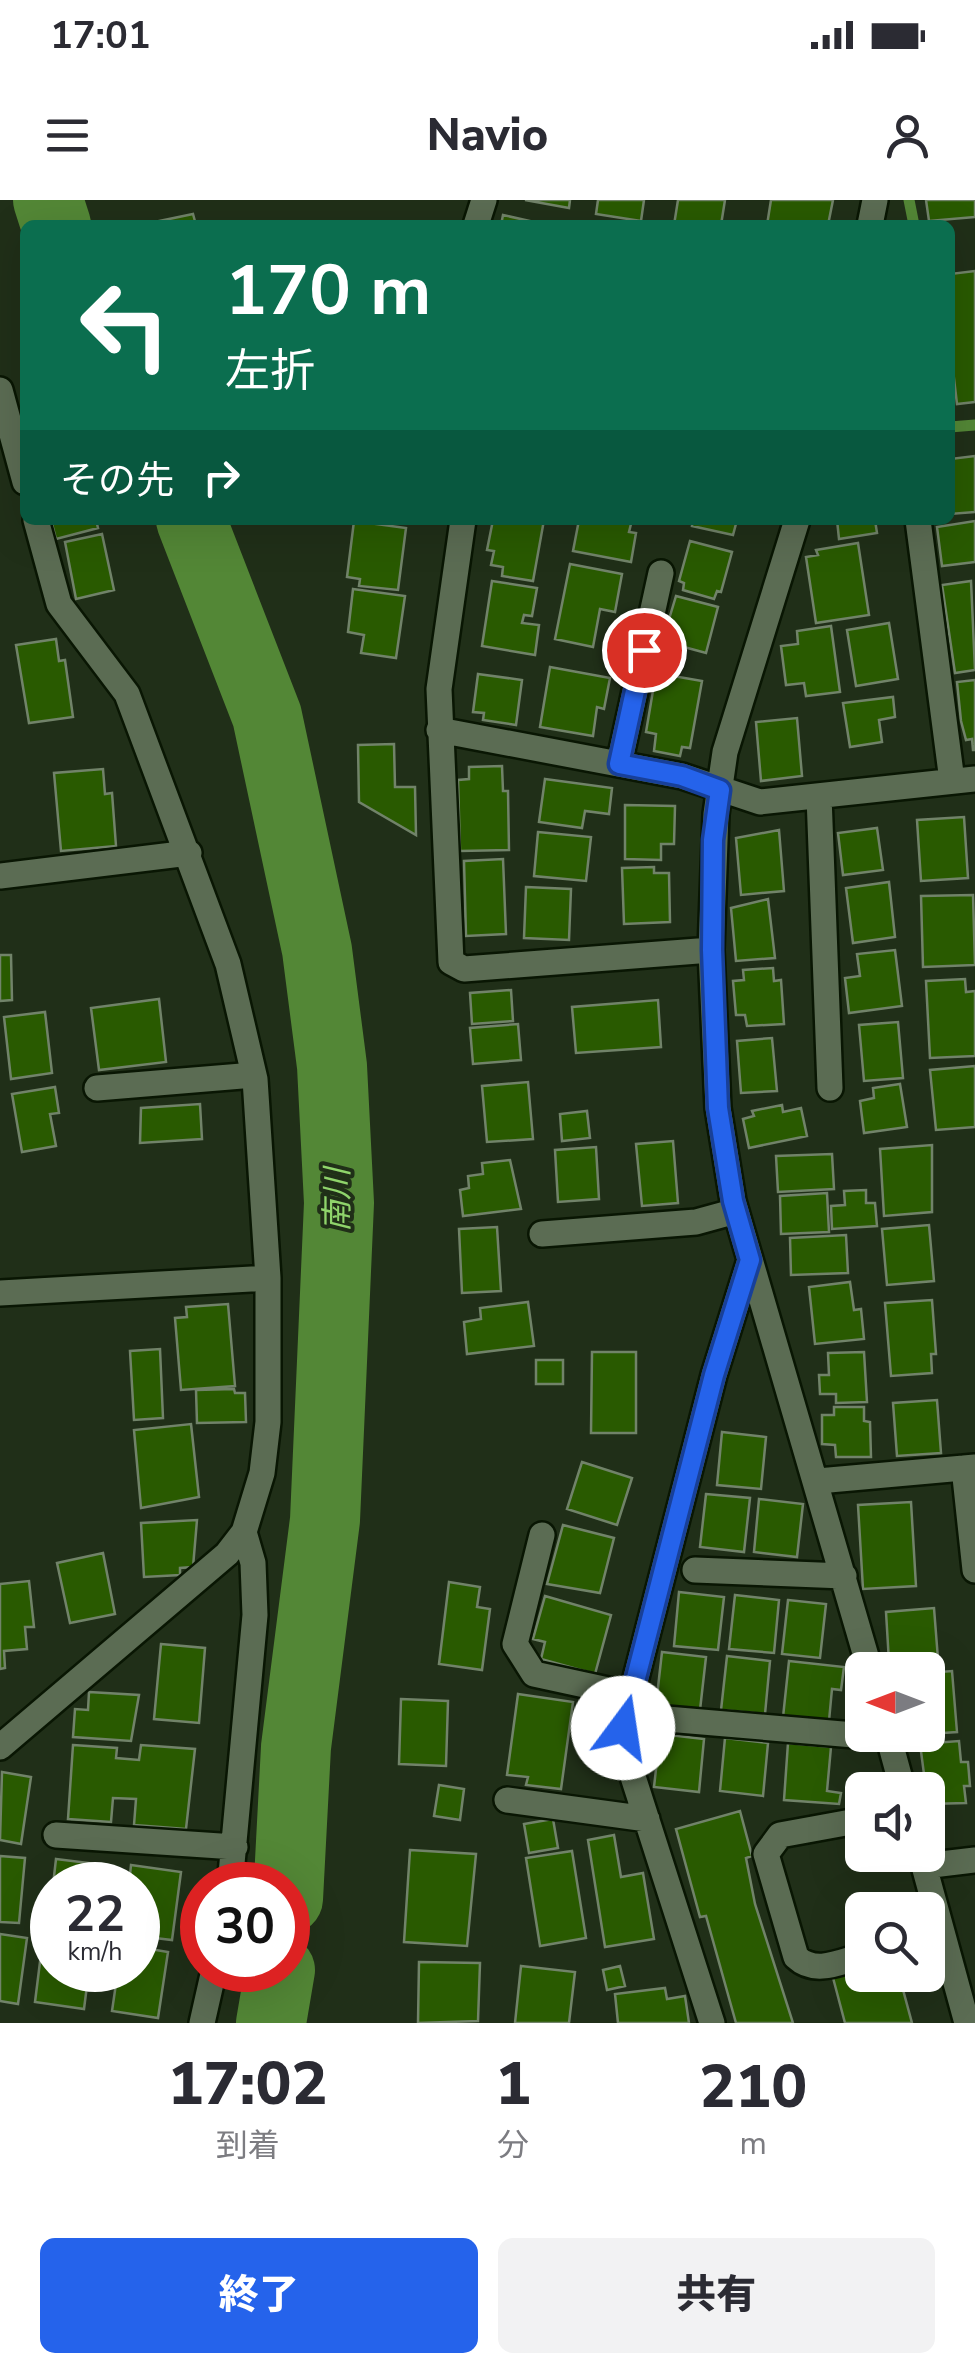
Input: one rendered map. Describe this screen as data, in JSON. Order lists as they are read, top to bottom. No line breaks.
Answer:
{"water":["南川"],"north":"left","page":{"status":"17:01","header":"Navio","turn":["170 m","左折"],"then":"その先","speed":"22 km/h","limit":"30","eta":["17:02","到着","1","分","210","m"],"buttons":["終了","共有"]}}
